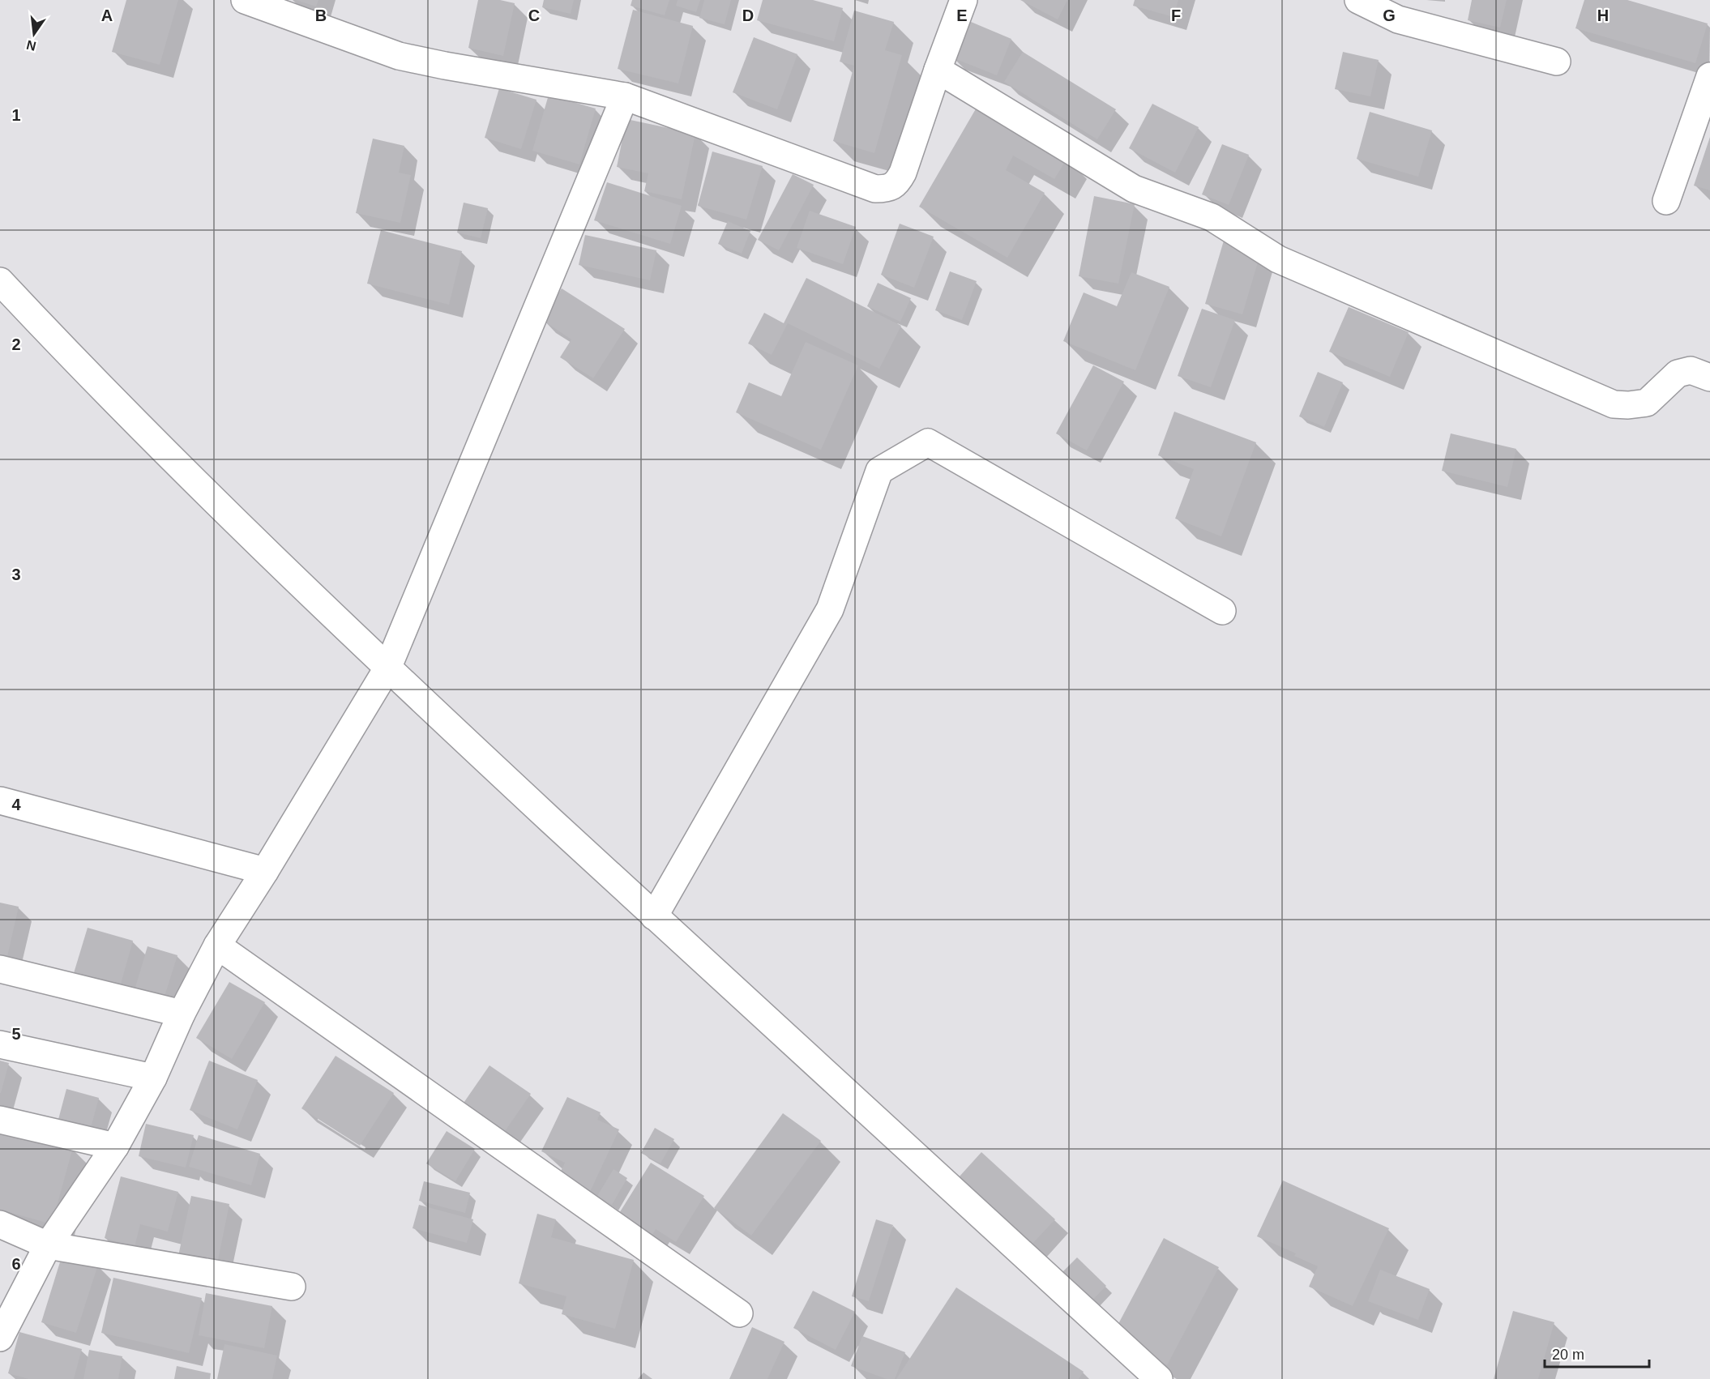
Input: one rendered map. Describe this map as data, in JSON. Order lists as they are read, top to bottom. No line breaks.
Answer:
{"scale_bar":"20 m","north":"bottom","grid":{"columns":["A","B","C","D","E","F","G","H"],"rows":["1","2","3","4","5","6"]}}
